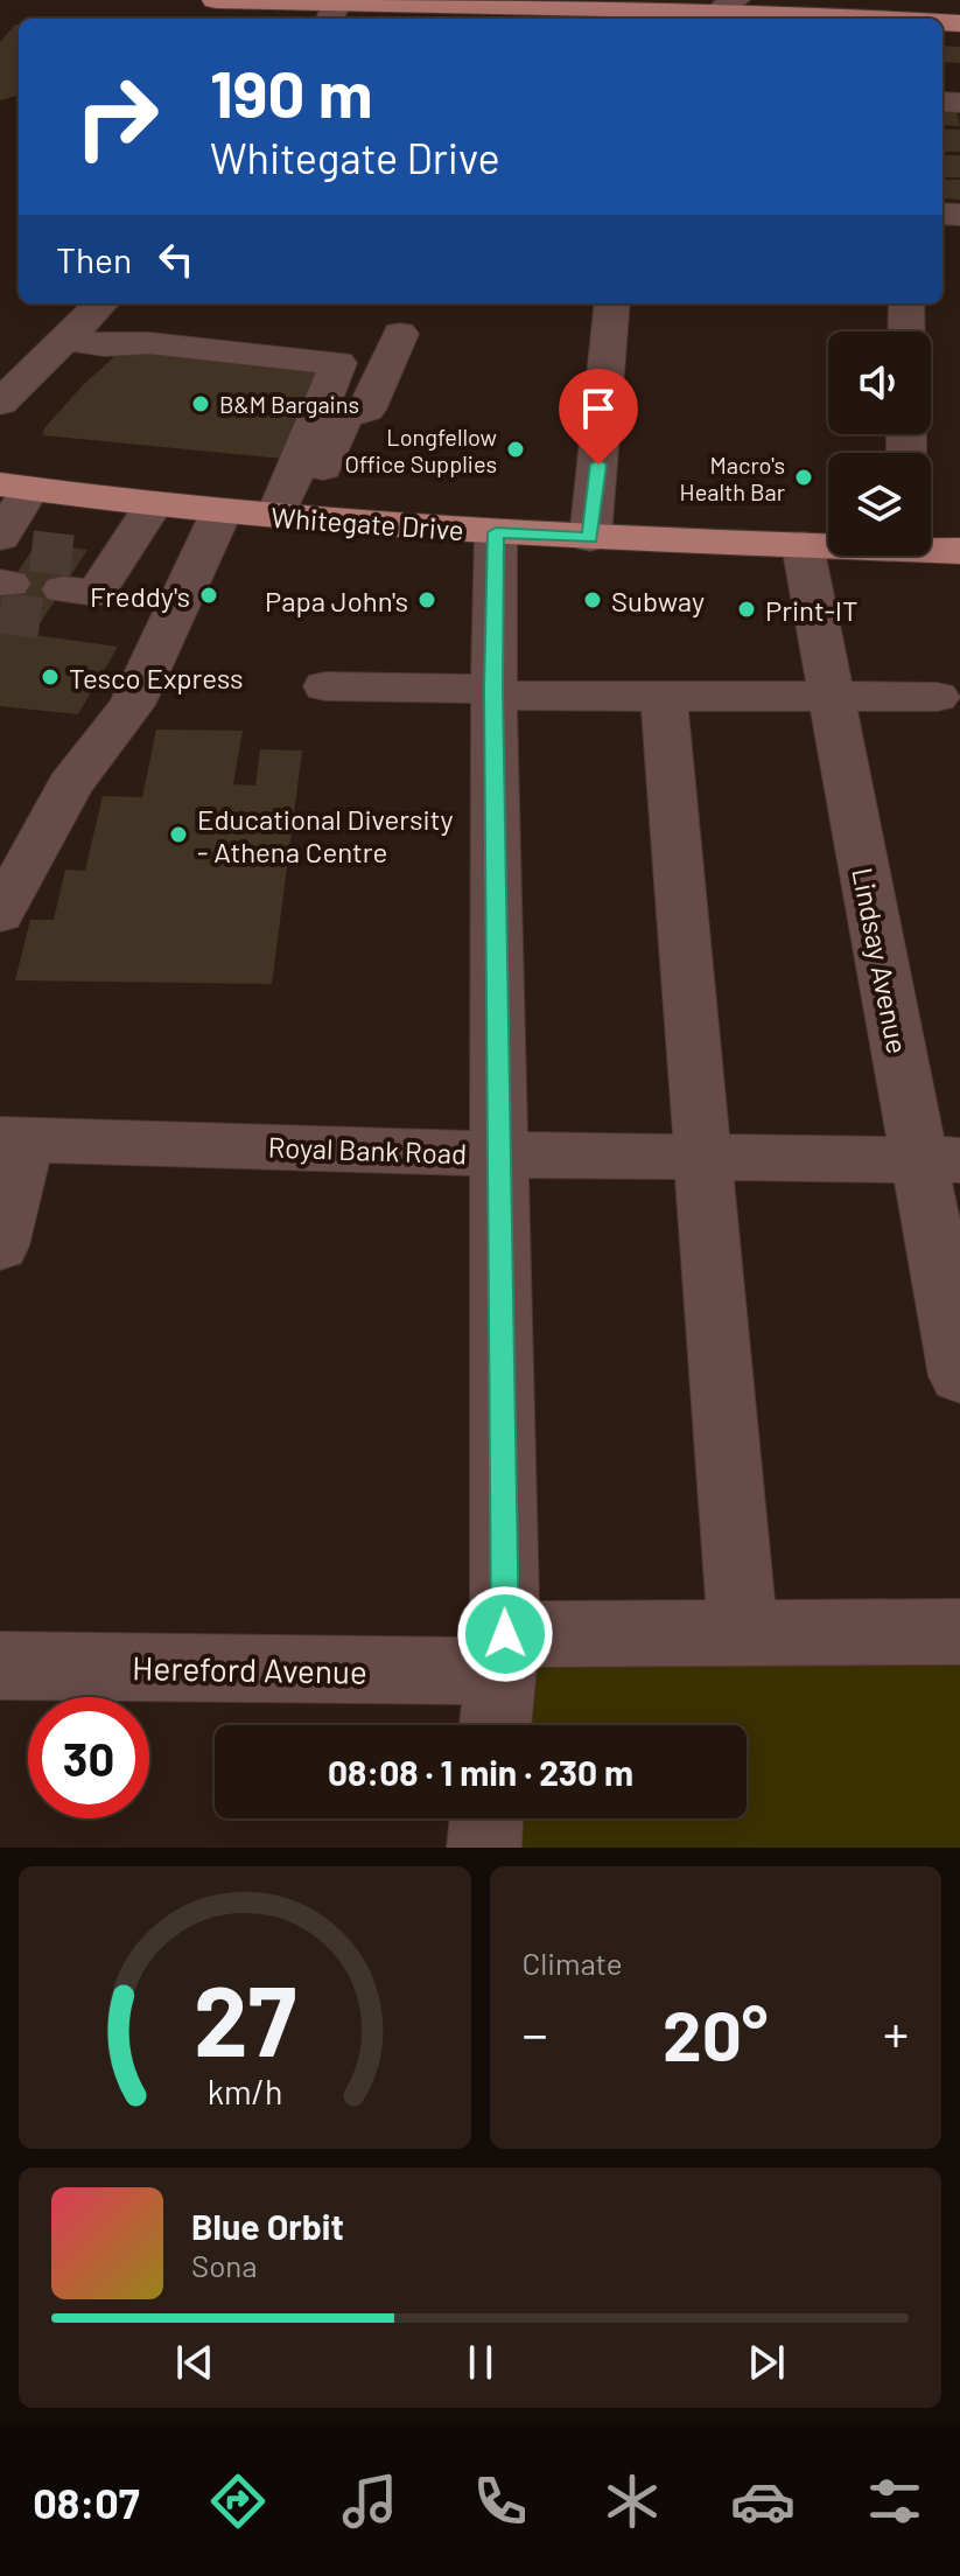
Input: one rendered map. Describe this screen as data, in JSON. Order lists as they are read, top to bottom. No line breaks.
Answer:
{"streets":{"main road":["Whitegate Drive"],"street":["Lindsay Avenue","Royal Bank Road","Hereford Avenue"]},"crossings":[["Whitegate Drive","Lindsay Avenue"],["Lindsay Avenue","Royal Bank Road"]],"places":["B&M Bargains","Longfellow Office Supplies","Macro's Health Bar","Freddy's","Papa John's","Subway","Print-IT","Tesco Express","Educational Diversity - Athena Centre"],"page":{"turn":["190 m","Whitegate Drive"],"then":"Then","limit":"30","trip":"08:08 · 1 min · 230 m","tile":"Climate","heat":["−","20°","+"],"song":["Blue Orbit","Sona"],"tabs":"08:07","gauge":["27","km/h"]}}
